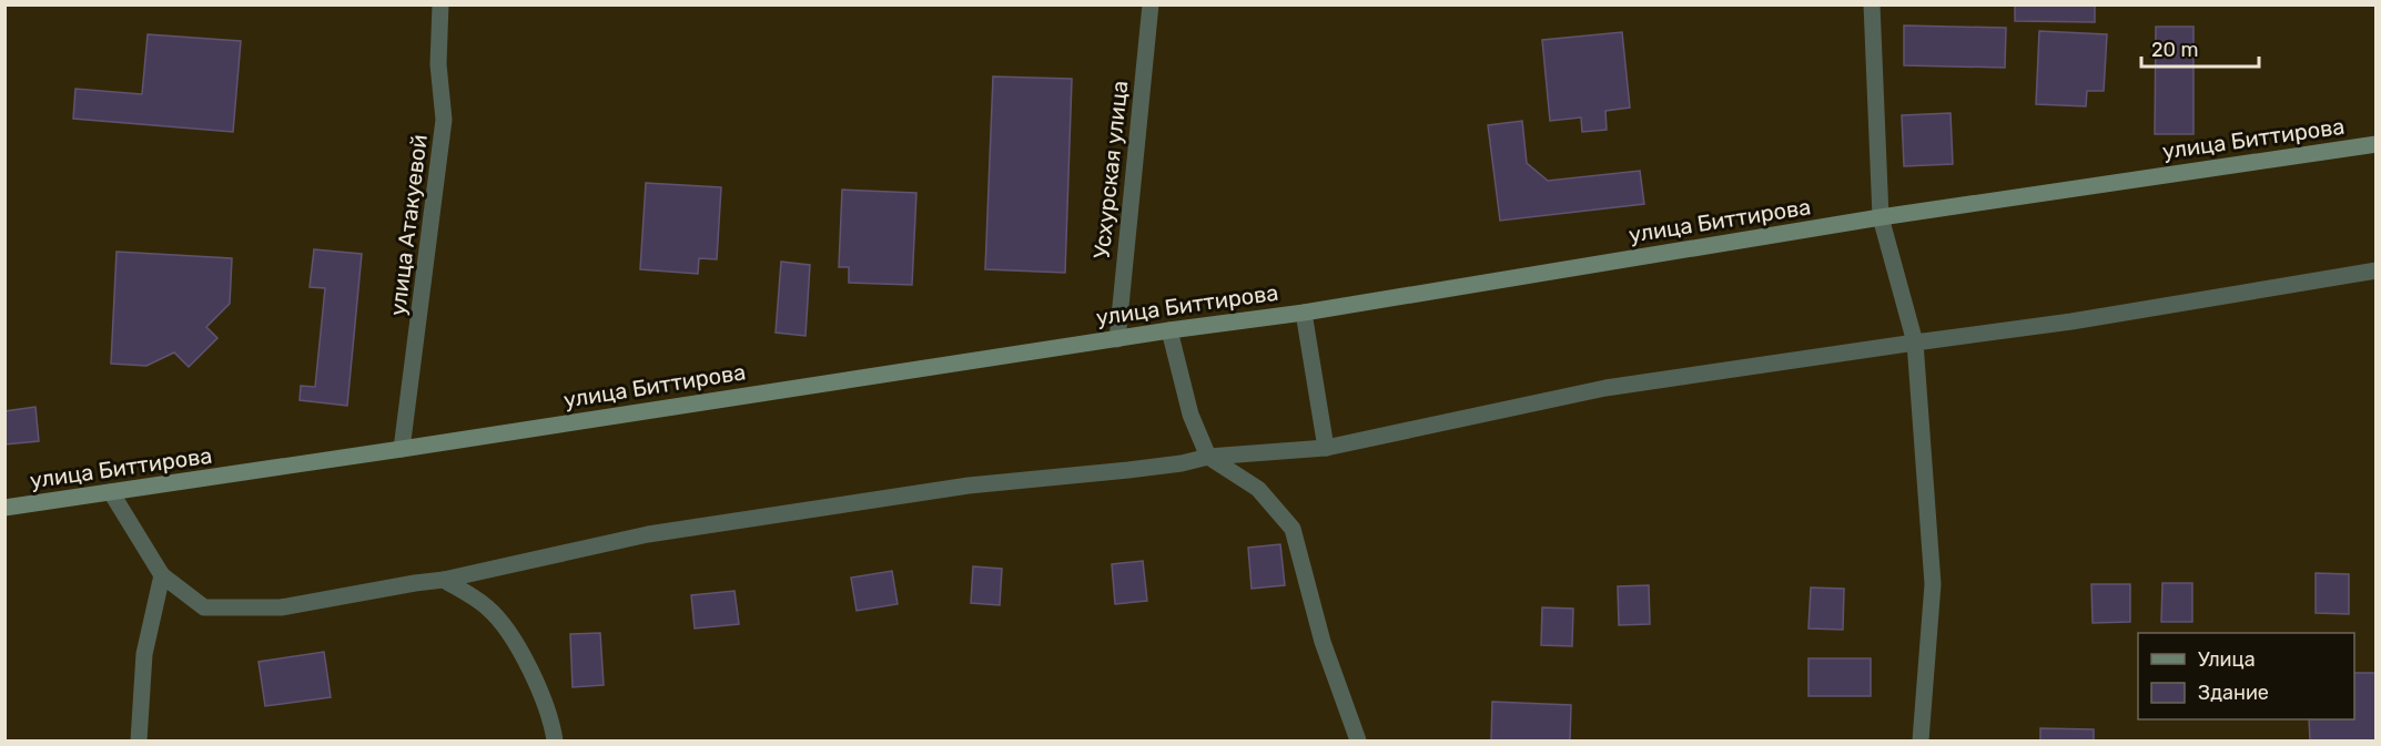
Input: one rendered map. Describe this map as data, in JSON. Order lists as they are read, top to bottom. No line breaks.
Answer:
{"streets":{"street":["улица Биттирова","Усхурская улица","улица Атакуевой"]},"crossings":[["улица Биттирова","Усхурская улица"],["улица Биттирова","улица Атакуевой"]],"legend":["Улица","Здание"],"scale_bar":"20 m"}
